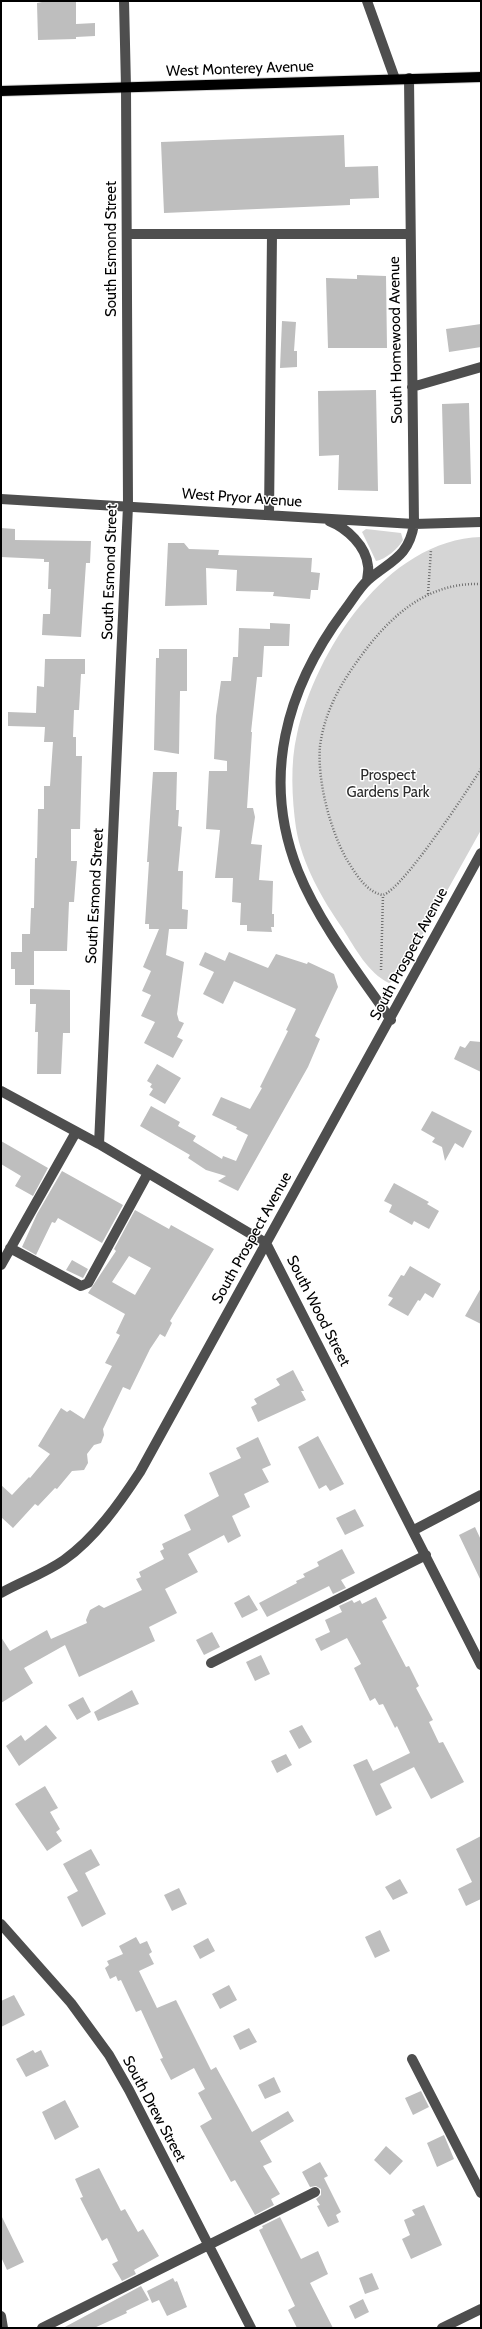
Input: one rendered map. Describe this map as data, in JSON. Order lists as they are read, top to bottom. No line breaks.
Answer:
{"streets":{"main road":["West Monterey Avenue"],"street":["South Esmond Street","South Homewood Avenue","West Pryor Avenue","South Prospect Avenue","South Wood Street","South Drew Street"]},"crossings":[["West Monterey Avenue","South Esmond Street"],["West Monterey Avenue","South Homewood Avenue"],["South Esmond Street","West Pryor Avenue"],["South Homewood Avenue","West Pryor Avenue"],["South Homewood Avenue","South Prospect Avenue"],["South Prospect Avenue","South Wood Street"]],"parks":["Prospect Gardens Park"]}
